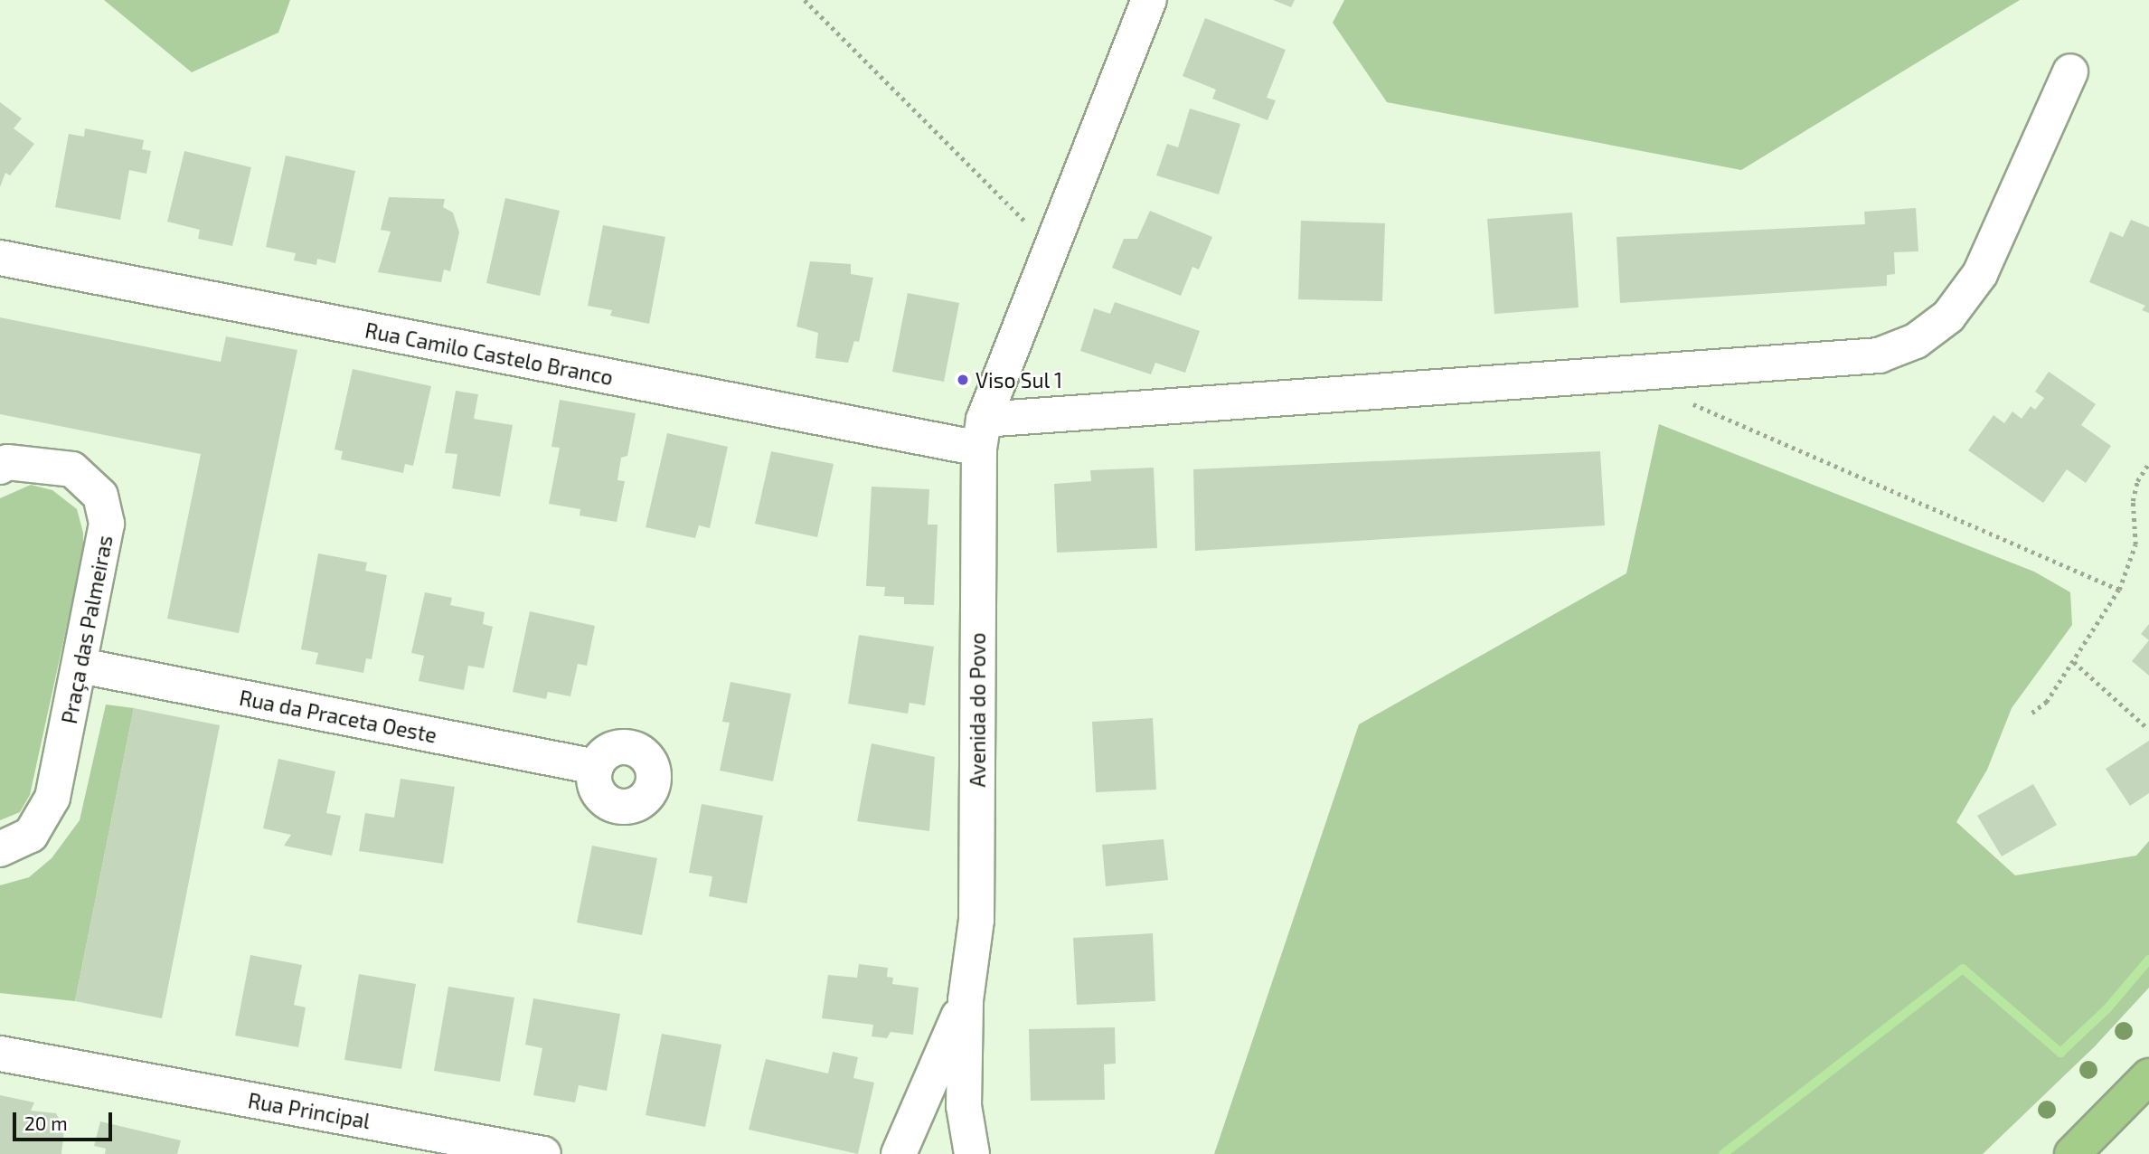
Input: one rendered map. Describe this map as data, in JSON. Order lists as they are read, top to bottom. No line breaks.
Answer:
{"streets":{"street":["Rua Camilo Castelo Branco","Praça das Palmeiras","Avenida do Povo","Rua da Praceta Oeste","Rua Principal"]},"crossings":[["Rua Camilo Castelo Branco","Avenida do Povo"],["Praça das Palmeiras","Rua da Praceta Oeste"]],"places":["Viso Sul 1"],"scale_bar":"20 m"}
